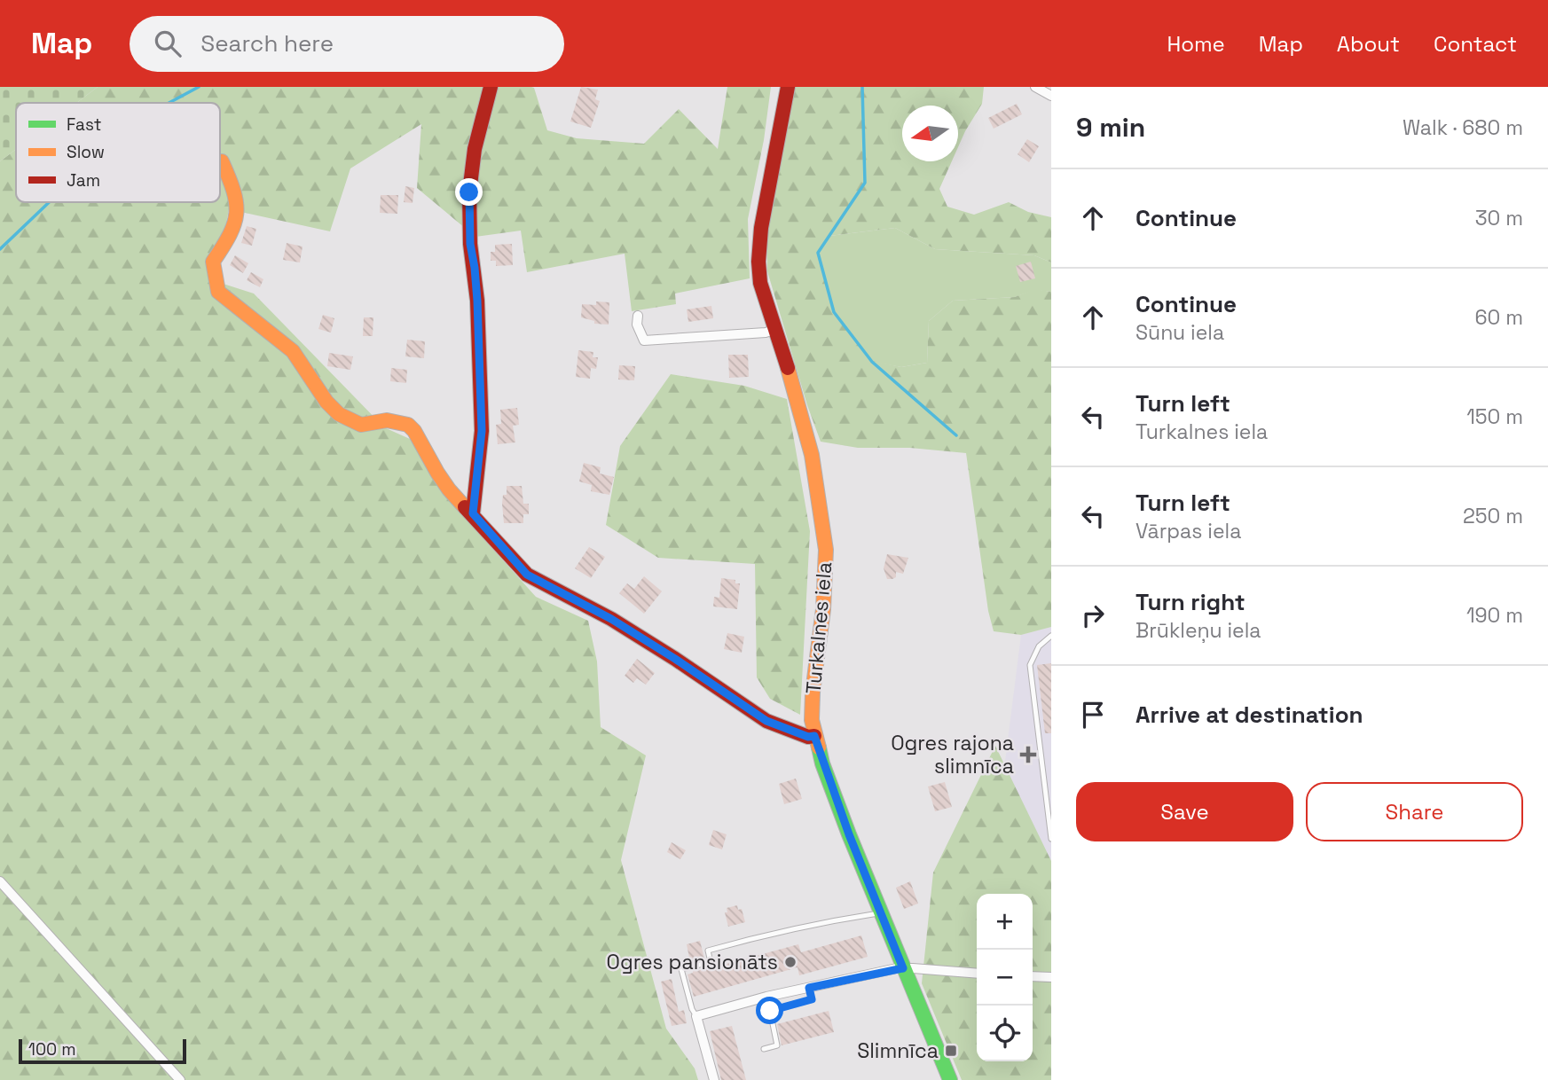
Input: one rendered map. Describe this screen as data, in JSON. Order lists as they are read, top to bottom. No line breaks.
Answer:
{"streets":{"street":["Turkalnes iela"]},"places":{"health":["Ogres rajona slimnīca"],"other":["Ogres pansionāts"],"transit":["Slimnīca"]},"legend":["Fast","Slow","Jam"],"scale_bar":"100 m","north":"left","page":{"header":"Map","search":"Search here","nav":["Home","Map","About","Contact"],"heading":["9 min","Walk · 680 m"],"list":[["Continue","30 m"],["Continue","Sūnu iela","60 m"],["Turn left","Turkalnes iela","150 m"],["Turn left","Vārpas iela","250 m"],["Turn right","Brūkleņu iela","190 m"],"Arrive at destination"],"buttons":["Save","Share"],"map_buttons":["+","−"],"scale":"100 m"}}
